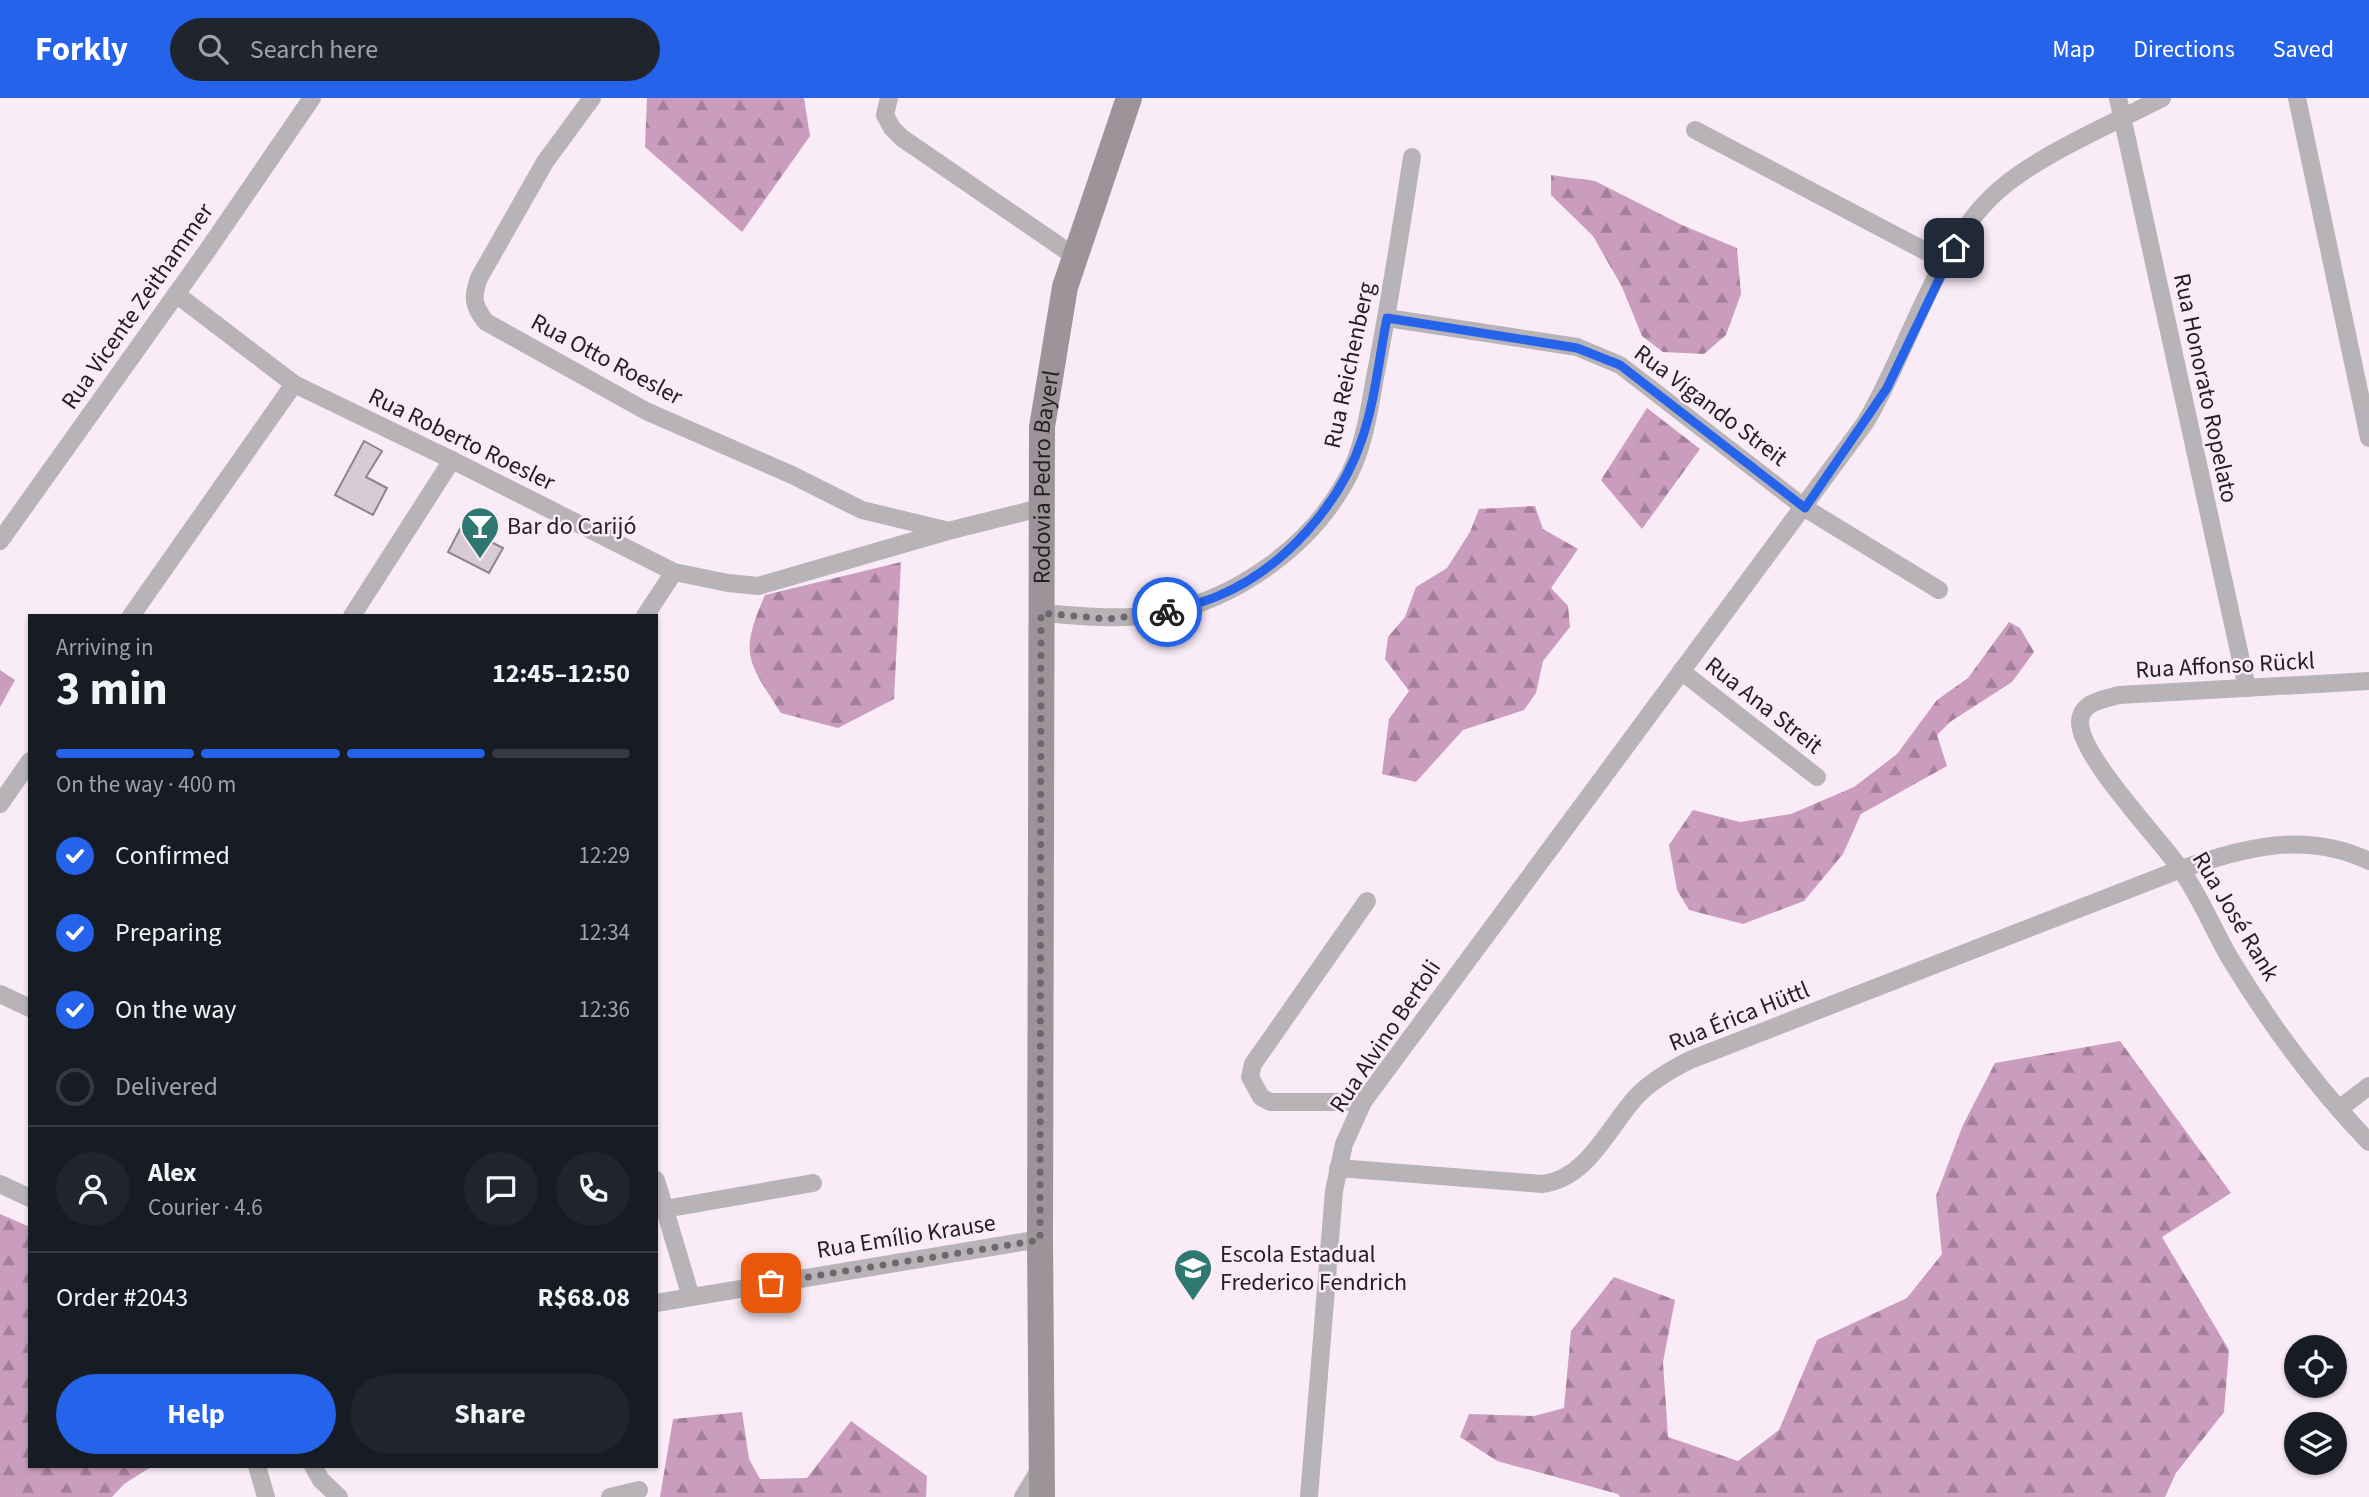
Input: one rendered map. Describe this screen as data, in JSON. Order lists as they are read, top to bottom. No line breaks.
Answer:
{"streets":{"main road":["Rodovia Pedro Bayerl"],"street":["Rua Vicente Zeithammer","Rua Otto Roesler","Rua Reichenberg","Rua Honorato Ropelato","Rua Vigando Streit","Rua Roberto Roesler","Rua Affonso Rückl","Rua Ana Streit","Rua José Rank","Rua Érica Hüttl","Rua Alvino Bertoli","Rua Emílio Krause"]},"crossings":[["Rua Vicente Zeithammer","Rua Roberto Roesler"],["Rua Otto Roesler","Rua Roberto Roesler"],["Rua Reichenberg","Rua Vigando Streit"],["Rua Reichenberg","Rodovia Pedro Bayerl"],["Rua Honorato Ropelato","Rua Affonso Rückl"],["Rua Honorato Ropelato","Rua Alvino Bertoli"],["Rua Vigando Streit","Rua Alvino Bertoli"],["Rua Roberto Roesler","Rodovia Pedro Bayerl"],["Rodovia Pedro Bayerl","Rua Emílio Krause"],["Rua Affonso Rückl","Rua José Rank"],["Rua Ana Streit","Rua Alvino Bertoli"],["Rua José Rank","Rua Érica Hüttl"],["Rua Érica Hüttl","Rua Alvino Bertoli"]],"places":{"bar":["Bar do Carijó"],"school or university":["Escola Estadual Frederico Fendrich"]},"page":{"header":"Forkly","search":"Search here","nav":["Map","Directions","Saved"],"heading":["3 min","Arriving in","12:45–12:50"],"panel":["Alex","Courier · 4.6","Order #2043","R$68.08"],"bar":"On the way · 400 m","list":[["Confirmed","12:29"],["Preparing","12:34"],["On the way","12:36"],"Delivered"],"buttons":["Help","Share"]}}
